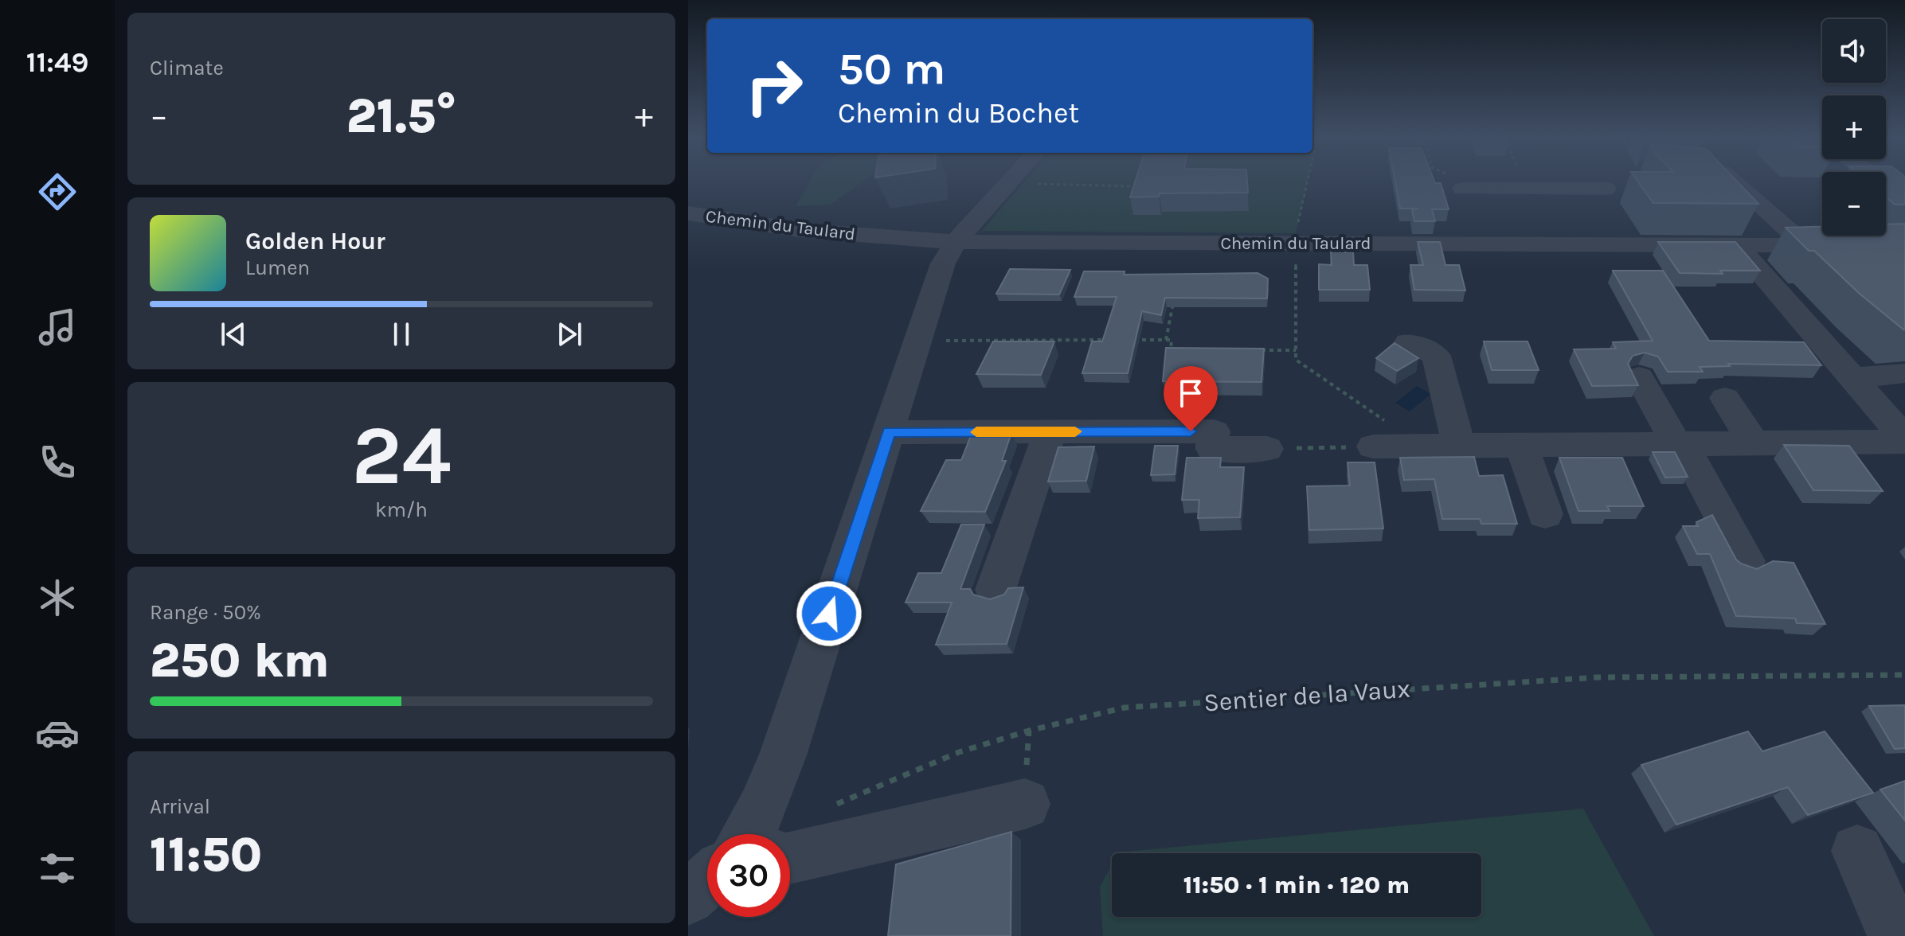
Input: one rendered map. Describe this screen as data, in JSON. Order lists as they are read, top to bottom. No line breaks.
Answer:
{"streets":{"street":["Chemin du Taulard"],"path":["Sentier de la Vaux"]},"page":{"tabs":"11:49","tile":["Climate",["24","km/h"],["Range · 50%","250 km"],["Arrival","11:50"]],"map_buttons":["+","−"],"turn":["50 m","Chemin du Bochet"],"heat":["−","21.5°","+"],"song":["Golden Hour","Lumen"],"limit":"30","trip":"11:50 · 1 min · 120 m"}}
